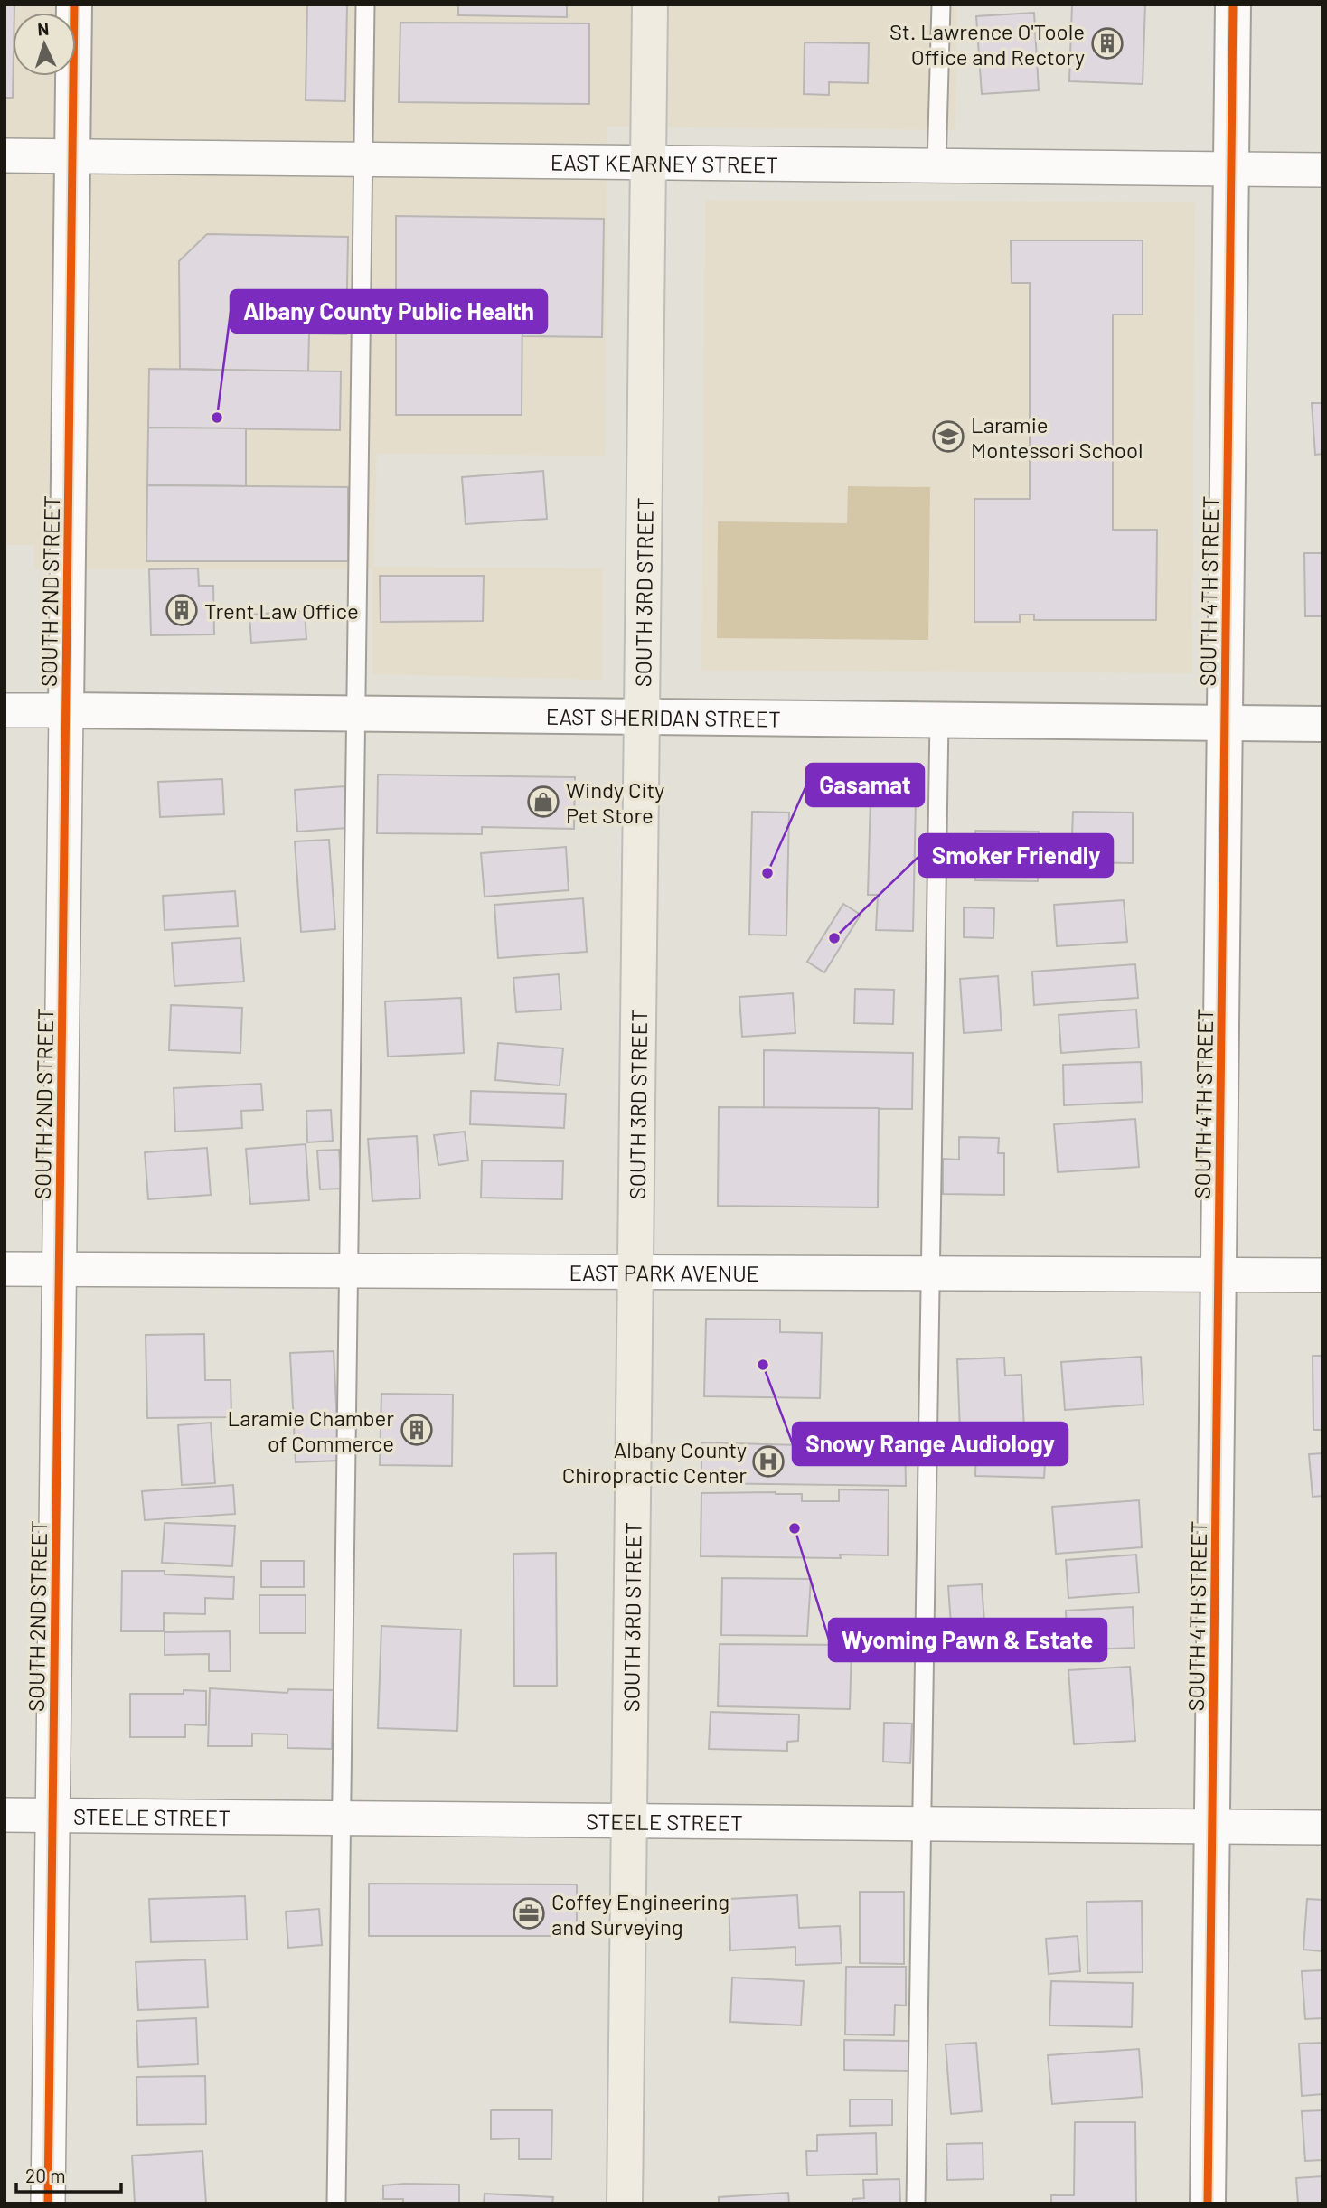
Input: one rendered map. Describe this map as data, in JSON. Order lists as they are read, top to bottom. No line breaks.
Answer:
{"streets":{"main road":["SOUTH 3RD STREET"],"street":["EAST KEARNEY STREET","SOUTH 2ND STREET","SOUTH 4TH STREET","EAST SHERIDAN STREET","EAST PARK AVENUE","STEELE STREET"]},"crossings":[["EAST KEARNEY STREET","SOUTH 2ND STREET"],["EAST KEARNEY STREET","SOUTH 4TH STREET"],["EAST KEARNEY STREET","SOUTH 3RD STREET"],["SOUTH 2ND STREET","EAST SHERIDAN STREET"],["SOUTH 2ND STREET","EAST PARK AVENUE"],["SOUTH 2ND STREET","STEELE STREET"],["SOUTH 4TH STREET","EAST SHERIDAN STREET"],["SOUTH 4TH STREET","EAST PARK AVENUE"],["SOUTH 4TH STREET","STEELE STREET"],["SOUTH 3RD STREET","EAST SHERIDAN STREET"],["SOUTH 3RD STREET","EAST PARK AVENUE"],["SOUTH 3RD STREET","STEELE STREET"]],"places":{"building":["St. Lawrence O'Toole Office and Rectory","Trent Law Office","Laramie Chamber of Commerce"],"other":["Albany County Public Health","Gasamat","Smoker Friendly","Snowy Range Audiology","Wyoming Pawn & Estate"],"school or university":["Laramie Montessori School"],"shop":["Windy City Pet Store"],"hospital":["Albany County Chiropractic Center"],"office":["Coffey Engineering and Surveying"]},"scale_bar":"20 m","north":"top"}
